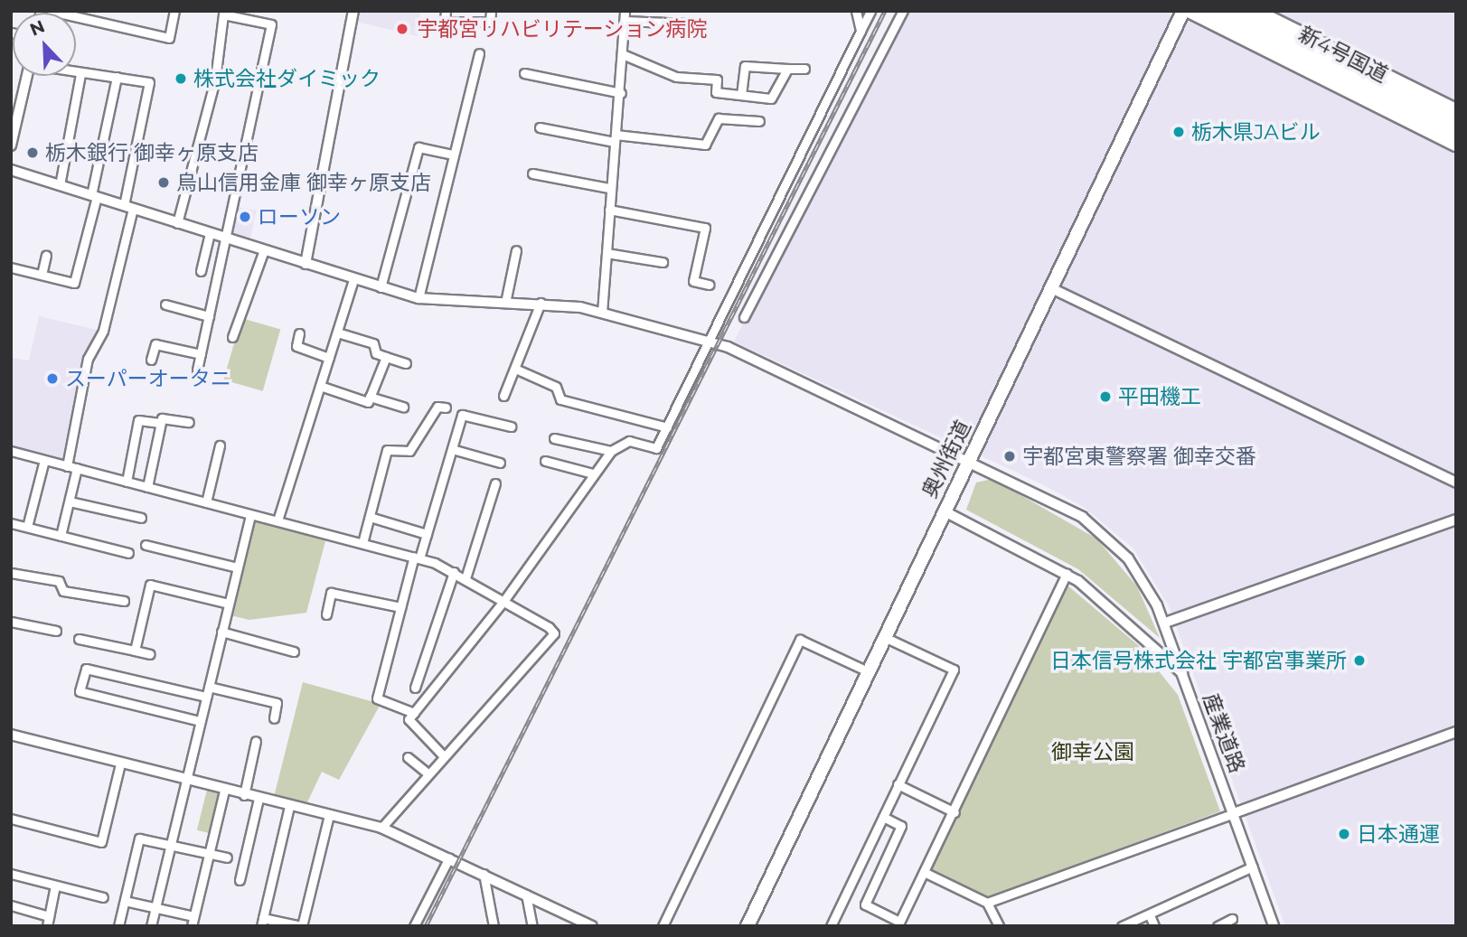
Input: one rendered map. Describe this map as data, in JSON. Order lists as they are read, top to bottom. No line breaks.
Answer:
{"streets":{"highway":["新4号国道","奥州街道"],"street":["産業道路"]},"crossings":[["奥州街道","産業道路"]],"parks":["御幸公園"],"places":["宇都宮リハビリテーション病院","株式会社ダイミック","栃木県JAビル","栃木銀行 御幸ヶ原支店","烏山信用金庫 御幸ヶ原支店","ローソン","スーパーオータニ","平田機工","宇都宮東警察署 御幸交番","日本信号株式会社 宇都宮事業所","日本通運"],"north":"top left"}
